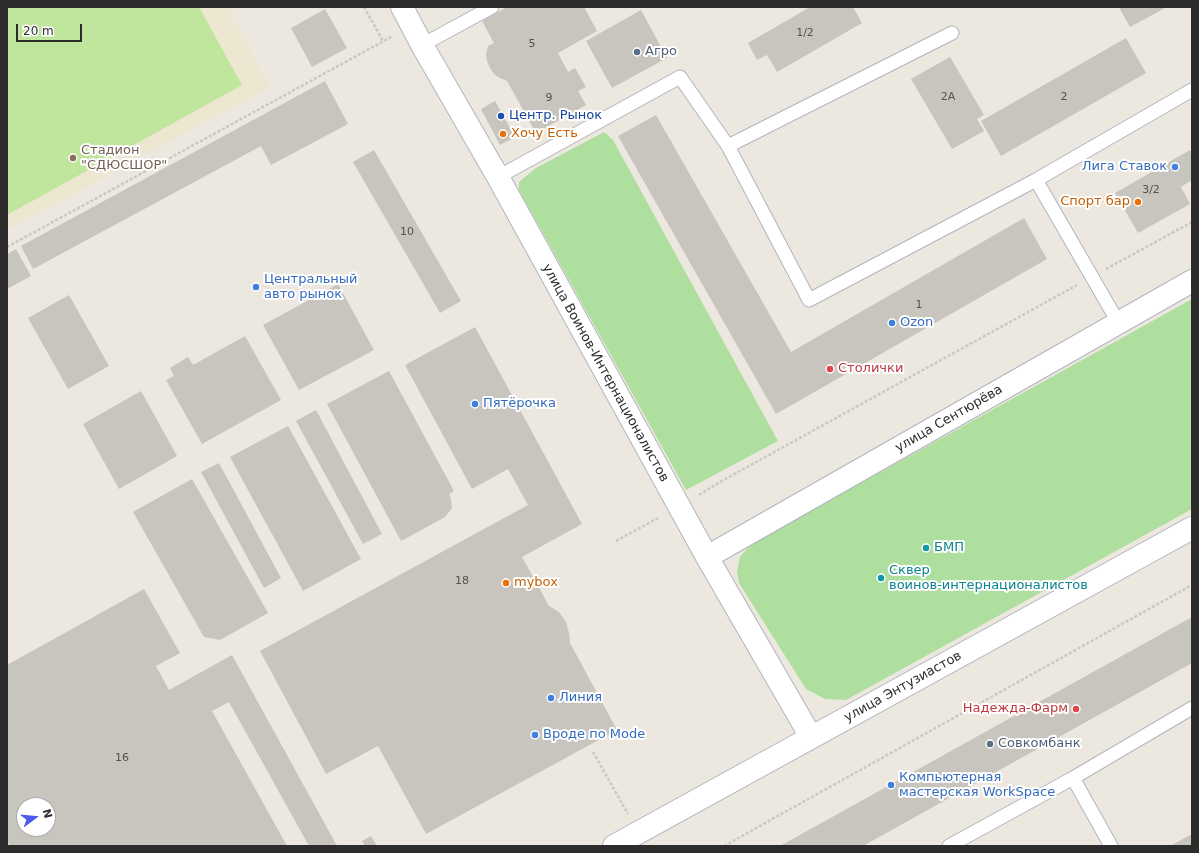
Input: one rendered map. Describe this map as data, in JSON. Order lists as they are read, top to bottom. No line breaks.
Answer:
{"streets":{"street":["улица Воинов-Интернационалистов","улица Сентюрёва","улица Энтузиастов"]},"crossings":[["улица Воинов-Интернационалистов","улица Сентюрёва"],["улица Воинов-Интернационалистов","улица Энтузиастов"]],"places":["Агро","Центр. Рынок","Хочу Есть","Стадион \"СДЮСШОР\"","Лига Ставок","Спорт бар","Центральный авто рынок","Ozon","Столички","Пятёрочка","БМП","Сквер воинов-интернационалистов","mybox","Линия","Надежда-Фарм","Вроде по Mode","Совкомбанк","Компьютерная мастерская WorkSpace"],"house_numbers":["1/2","5","2А","2","9","3/2","10","1","18","16"],"scale_bar":"20 m","north":"right"}
